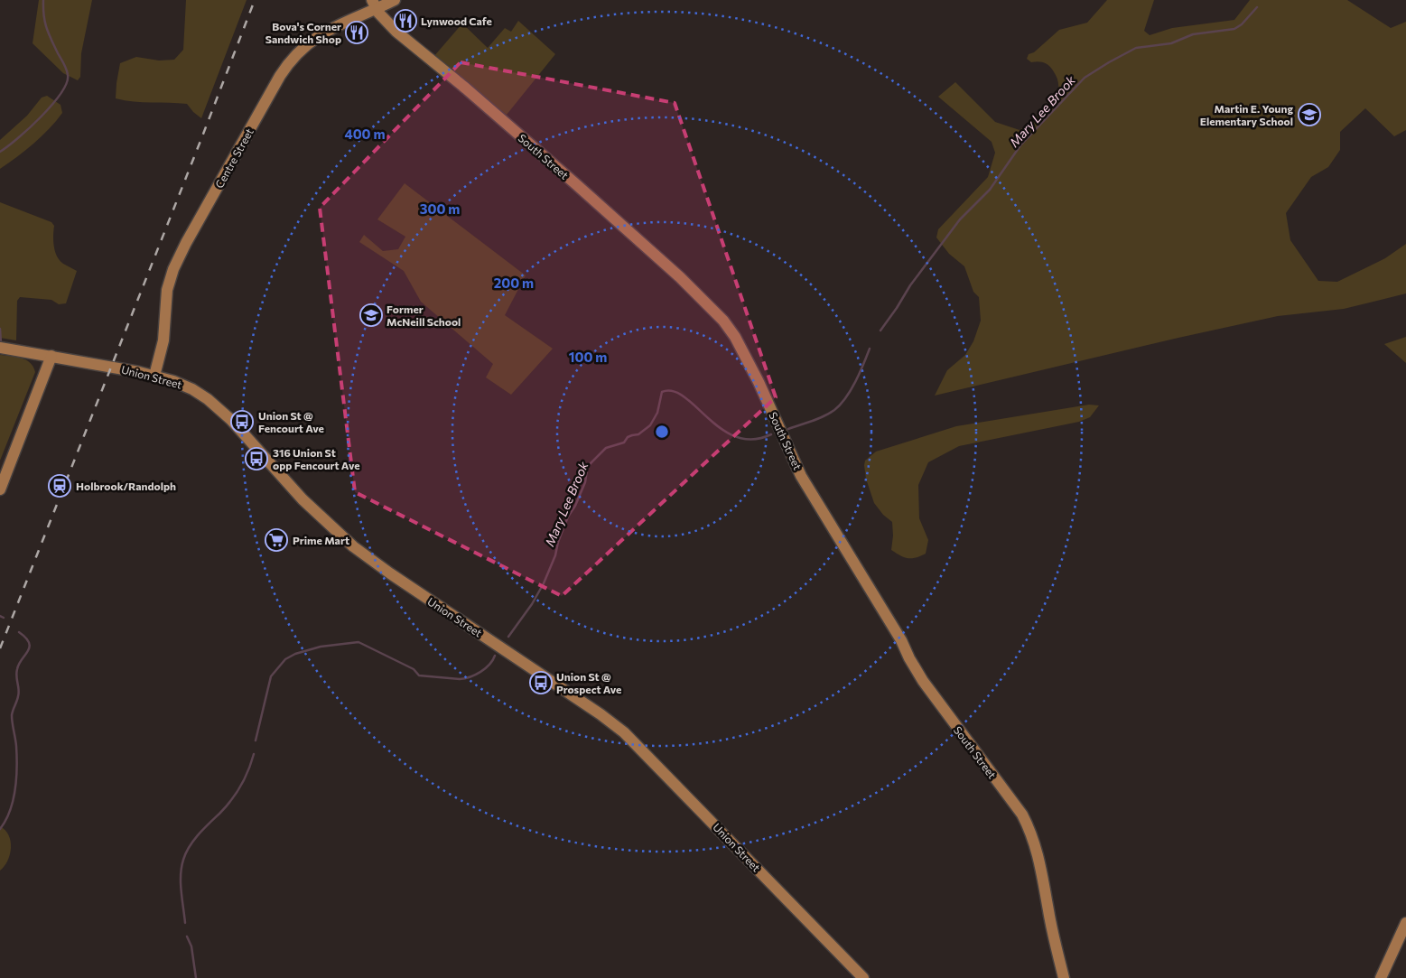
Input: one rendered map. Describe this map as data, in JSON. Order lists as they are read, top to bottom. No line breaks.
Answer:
{"streets":{"main road":["South Street","Centre Street","Union Street"]},"crossings":[["South Street","Centre Street"],["Centre Street","Union Street"]],"water":["Mary Lee Brook"],"places":{"restaurant":["Lynwood Cafe","Bova's Corner Sandwich Shop"],"school or university":["Martin E. Young Elementary School","Former McNeill School"],"bus stop":["Union St @ Fencourt Ave","316 Union St opp Fencourt Ave","Union St @ Prospect Ave"],"station":["Holbrook/Randolph"],"supermarket":["Prime Mart"]},"rings":["400 m","300 m","200 m","100 m"]}
